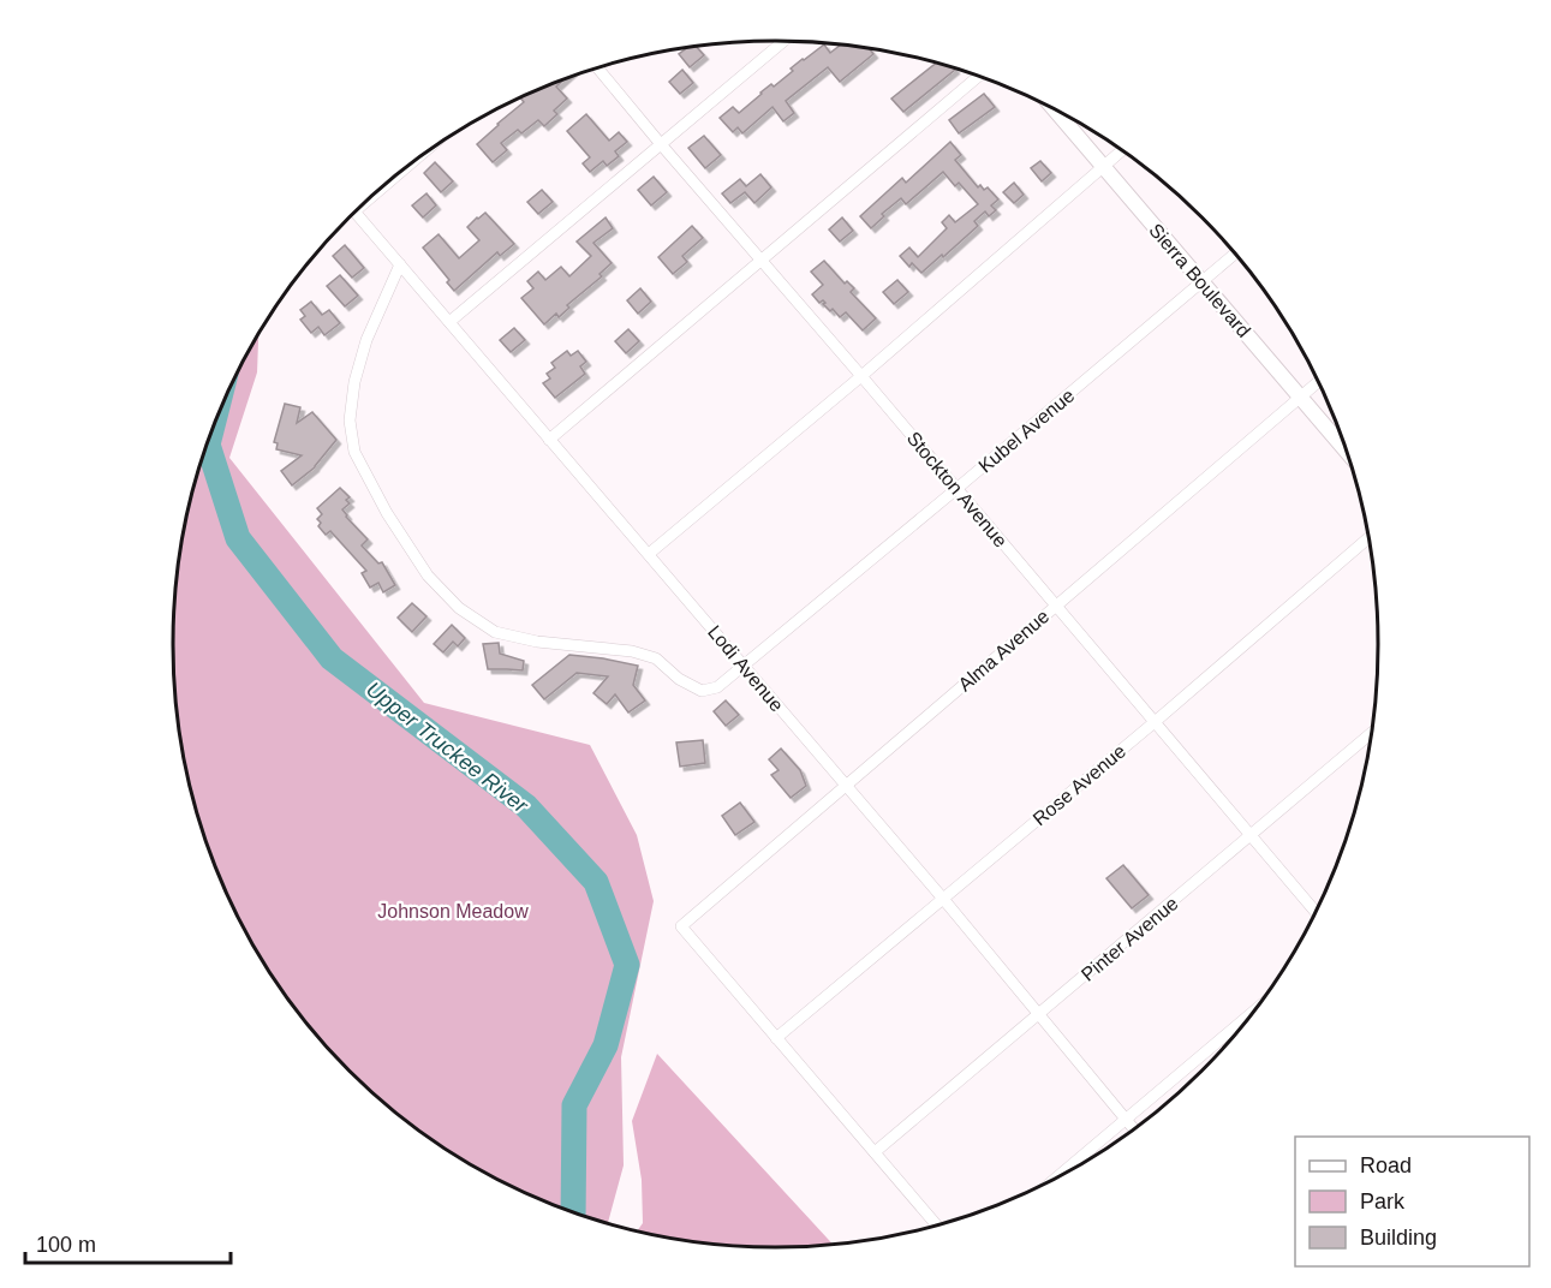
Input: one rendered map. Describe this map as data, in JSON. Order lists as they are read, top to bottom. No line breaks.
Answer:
{"streets":{"street":["Sierra Boulevard","Kubel Avenue","Stockton Avenue","Alma Avenue","Lodi Avenue","Rose Avenue","Pinter Avenue"]},"crossings":[["Sierra Boulevard","Kubel Avenue"],["Sierra Boulevard","Alma Avenue"],["Kubel Avenue","Stockton Avenue"],["Kubel Avenue","Lodi Avenue"],["Stockton Avenue","Alma Avenue"],["Stockton Avenue","Rose Avenue"],["Stockton Avenue","Pinter Avenue"],["Alma Avenue","Lodi Avenue"],["Alma Avenue","Rose Avenue"],["Lodi Avenue","Rose Avenue"],["Lodi Avenue","Pinter Avenue"]],"water":["Upper Truckee River"],"parks":["Johnson Meadow"],"legend":["Road","Park","Building"],"scale_bar":"100 m"}
